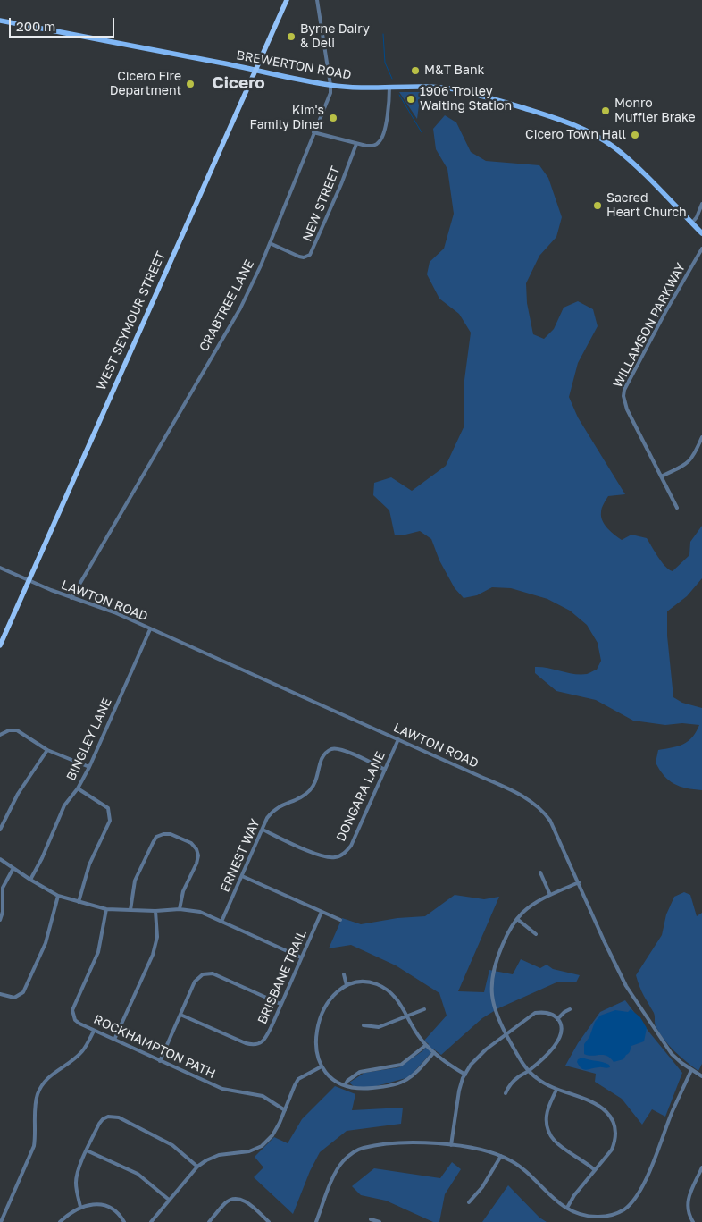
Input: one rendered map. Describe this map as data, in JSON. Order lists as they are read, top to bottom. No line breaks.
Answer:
{"streets":{"highway":["WEST SEYMOUR STREET"],"main road":["BREWERTON ROAD"],"street":["NEW STREET","CRABTREE LANE","WILLAMSON PARKWAY","LAWTON ROAD","BINGLEY LANE","DONGARA LANE","ERNEST WAY","BRISBANE TRAIL","ROCKHAMPTON PATH"]},"crossings":[["BREWERTON ROAD","CRABTREE LANE"],["BREWERTON ROAD","WEST SEYMOUR STREET"],["NEW STREET","CRABTREE LANE"],["CRABTREE LANE","LAWTON ROAD"],["WEST SEYMOUR STREET","LAWTON ROAD"],["LAWTON ROAD","BINGLEY LANE"],["LAWTON ROAD","DONGARA LANE"],["DONGARA LANE","ERNEST WAY"]],"districts":["Cicero"],"places":["Byrne Dairy & Deli","M&T Bank","Cicero Fire Department","1906 Trolley Waiting Station","Monro Muffler Brake","Kim's Family Diner","Cicero Town Hall","Sacred Heart Church"],"scale_bar":"200 m"}
